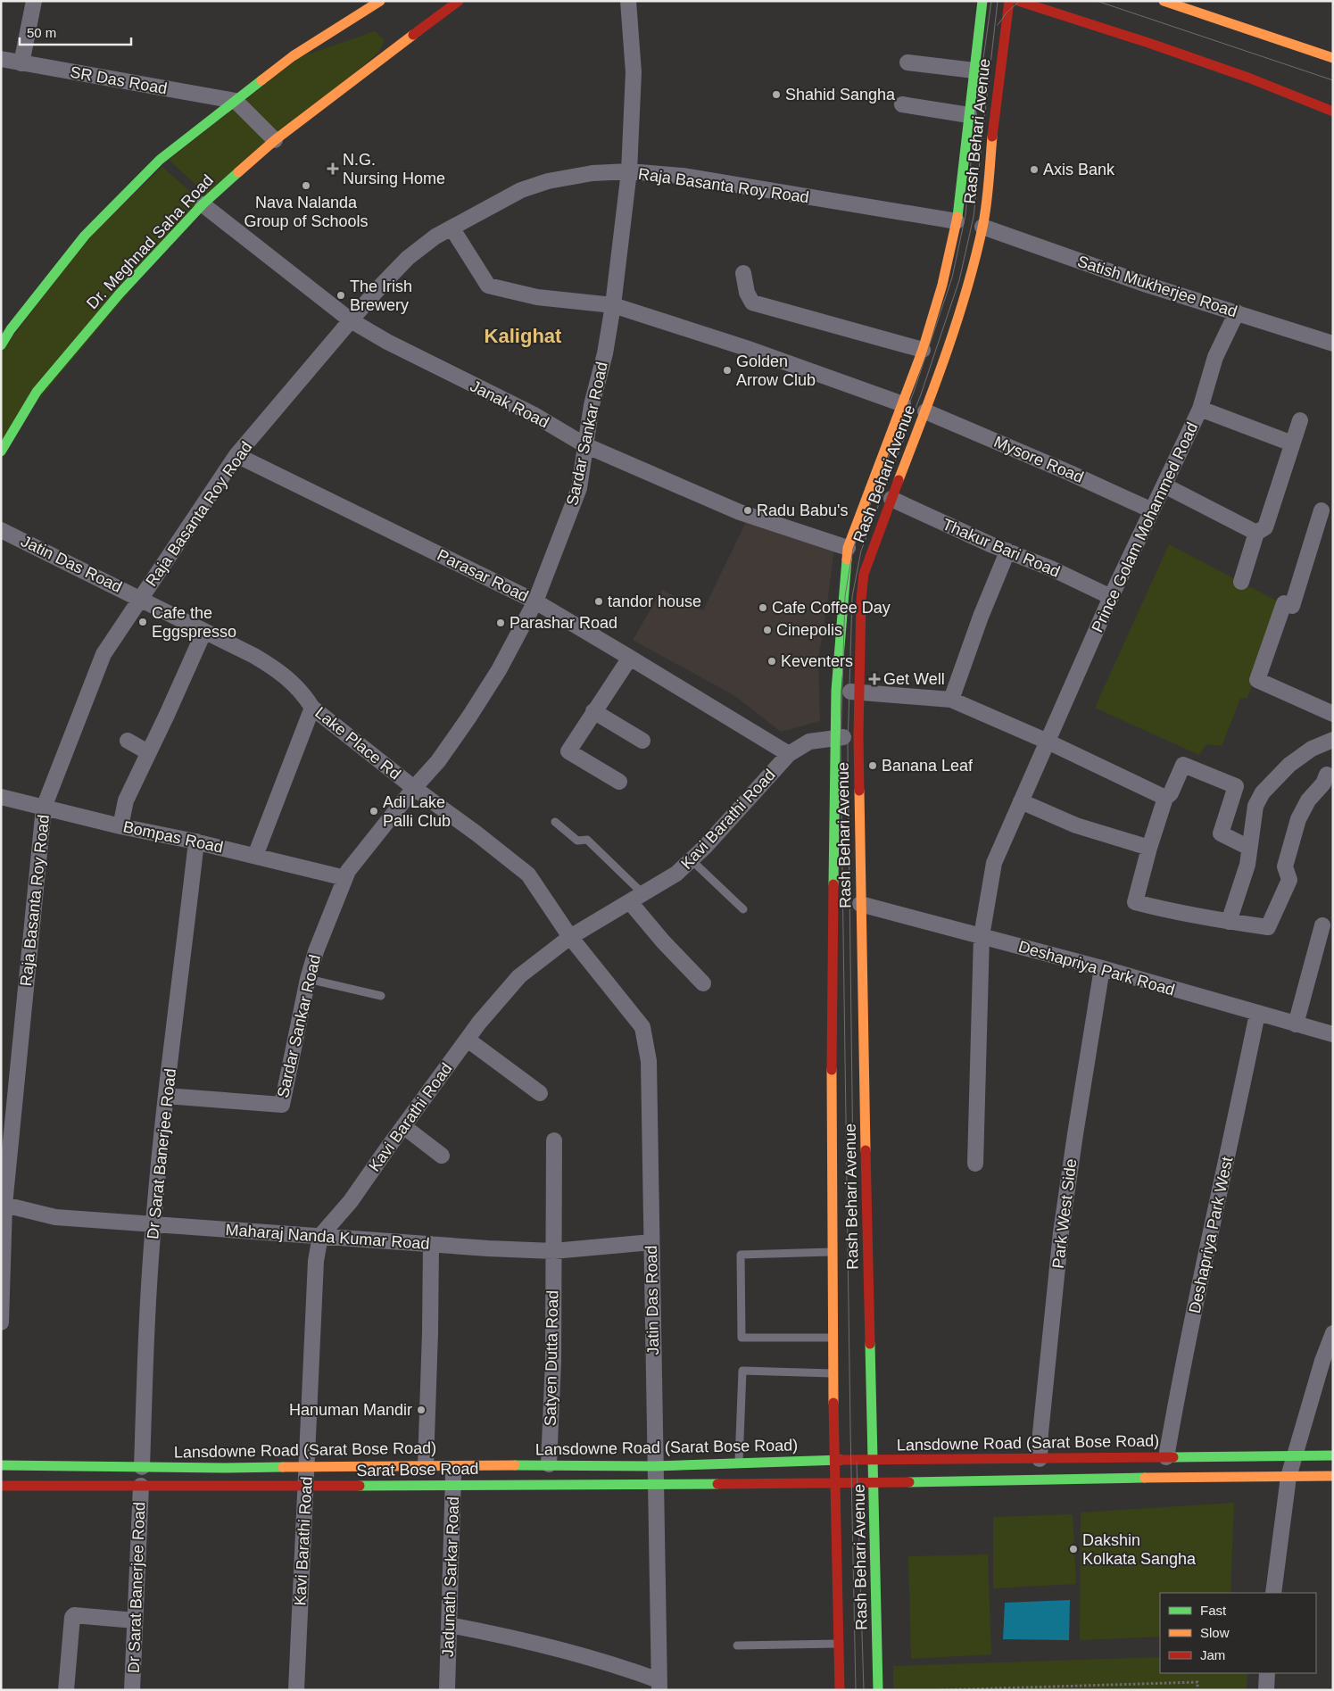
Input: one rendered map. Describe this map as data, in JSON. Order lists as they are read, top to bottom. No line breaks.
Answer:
{"streets":{"main road":["Rash Behari Avenue","Dr. Meghnad Saha Road","Lansdowne Road (Sarat Bose Road)","Sarat Bose Road"],"street":["SR Das Road","Raja Basanta Roy Road","Satish Mukherjee Road","Janak Road","Sardar Sankar Road","Mysore Road","Prince Golam Mohammed Road","Thakur Bari Road","Jatin Das Road","Parasar Road","Lake Place Rd","Kavi Barathi Road","Bompas Road","Deshapriya Park Road","Dr Sarat Banerjee Road","Park West Side","Deshapriya Park West","Maharaj Nanda Kumar Road","Satyen Dutta Road","Jadunath Sarkar Road"]},"crossings":[["Rash Behari Avenue","Raja Basanta Roy Road"],["Rash Behari Avenue","Satish Mukherjee Road"],["Rash Behari Avenue","Janak Road"],["Rash Behari Avenue","Mysore Road"],["Rash Behari Avenue","Thakur Bari Road"],["Rash Behari Avenue","Kavi Barathi Road"],["Rash Behari Avenue","Deshapriya Park Road"],["Rash Behari Avenue","Lansdowne Road (Sarat Bose Road)"],["Rash Behari Avenue","Sarat Bose Road"],["Raja Basanta Roy Road","Janak Road"],["Raja Basanta Roy Road","Sardar Sankar Road"],["Raja Basanta Roy Road","Jatin Das Road"],["Raja Basanta Roy Road","Parasar Road"],["Raja Basanta Roy Road","Lake Place Rd"],["Raja Basanta Roy Road","Bompas Road"],["Raja Basanta Roy Road","Maharaj Nanda Kumar Road"],["Dr. Meghnad Saha Road","Janak Road"],["Satish Mukherjee Road","Prince Golam Mohammed Road"],["Janak Road","Sardar Sankar Road"],["Sardar Sankar Road","Parasar Road"],["Sardar Sankar Road","Lake Place Rd"],["Sardar Sankar Road","Bompas Road"],["Sardar Sankar Road","Dr Sarat Banerjee Road"],["Mysore Road","Prince Golam Mohammed Road"],["Prince Golam Mohammed Road","Thakur Bari Road"],["Jatin Das Road","Lake Place Rd"],["Jatin Das Road","Kavi Barathi Road"],["Jatin Das Road","Maharaj Nanda Kumar Road"],["Jatin Das Road","Lansdowne Road (Sarat Bose Road)"],["Jatin Das Road","Sarat Bose Road"],["Parasar Road","Kavi Barathi Road"],["Lake Place Rd","Kavi Barathi Road"],["Kavi Barathi Road","Maharaj Nanda Kumar Road"],["Kavi Barathi Road","Lansdowne Road (Sarat Bose Road)"],["Kavi Barathi Road","Sarat Bose Road"],["Bompas Road","Dr Sarat Banerjee Road"],["Deshapriya Park Road","Park West Side"],["Deshapriya Park Road","Deshapriya Park West"],["Dr Sarat Banerjee Road","Maharaj Nanda Kumar Road"],["Dr Sarat Banerjee Road","Lansdowne Road (Sarat Bose Road)"],["Dr Sarat Banerjee Road","Sarat Bose Road"],["Park West Side","Lansdowne Road (Sarat Bose Road)"],["Deshapriya Park West","Lansdowne Road (Sarat Bose Road)"],["Maharaj Nanda Kumar Road","Satyen Dutta Road"],["Satyen Dutta Road","Lansdowne Road (Sarat Bose Road)"],["Lansdowne Road (Sarat Bose Road)","Jadunath Sarkar Road"],["Sarat Bose Road","Jadunath Sarkar Road"]],"districts":["Kalighat"],"places":{"other":["Shahid Sangha","Axis Bank","Nava Nalanda Group of Schools","The Irish Brewery","Golden Arrow Club","Radu Babu's","tandor house","Cafe Coffee Day","Cafe the Eggspresso","Parashar Road","Cinepolis","Keventers","Banana Leaf","Adi Lake Palli Club","Hanuman Mandir","Dakshin Kolkata Sangha"],"health":["N.G. Nursing Home","Get Well"]},"legend":["Fast","Slow","Jam"],"scale_bar":"50 m"}
